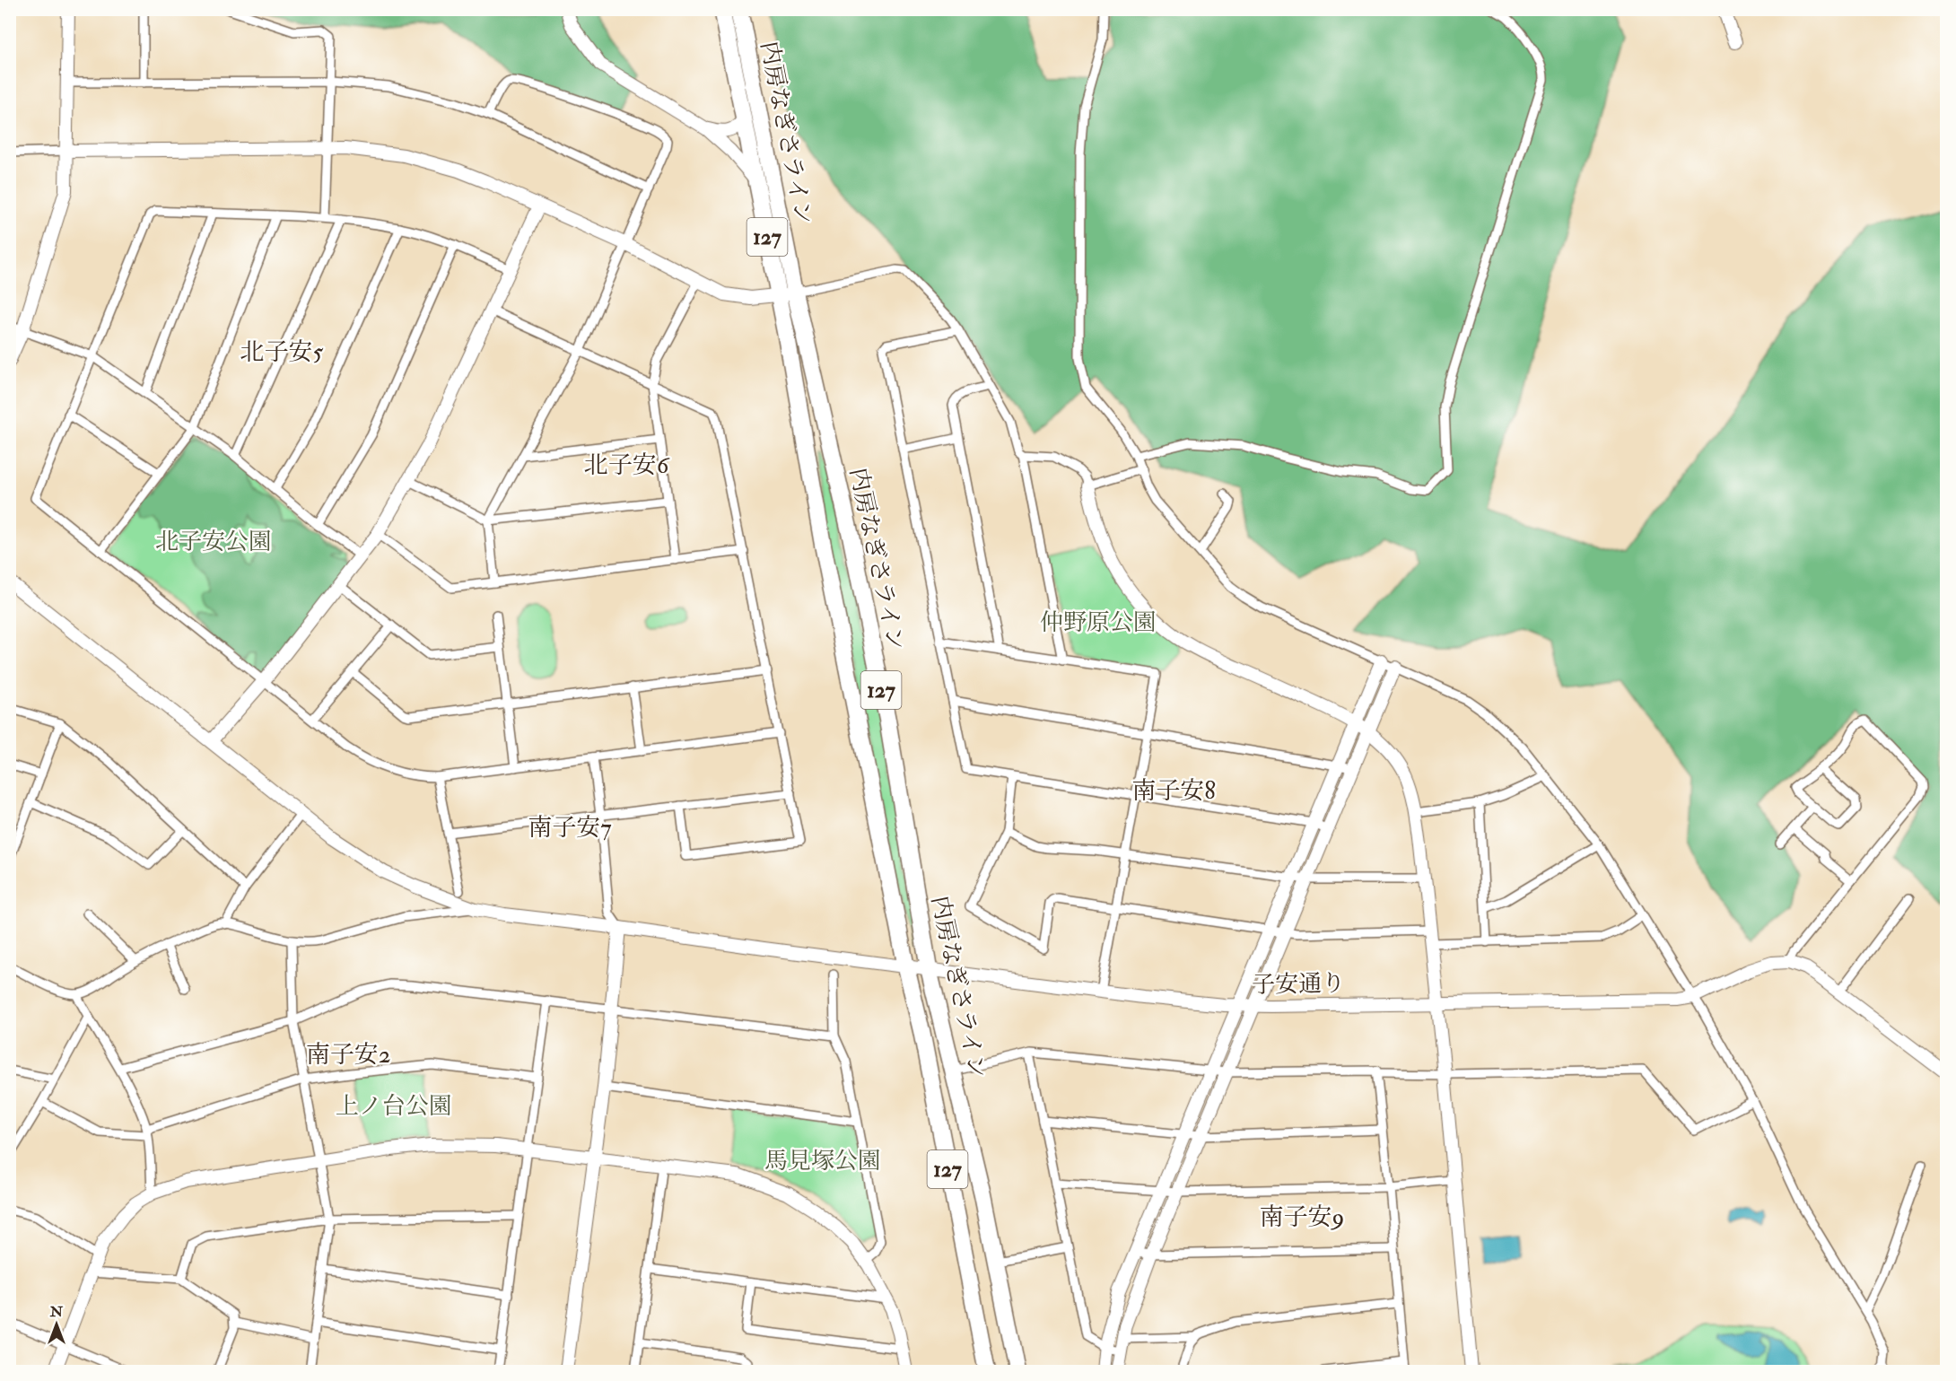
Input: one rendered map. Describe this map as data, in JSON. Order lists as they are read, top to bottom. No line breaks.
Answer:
{"streets":{"highway":["内房なぎさライン","127"],"street":["子安通り"]},"crossings":[["内房なぎさライン","子安通り"]],"districts":["北子安5","北子安6","南子安8","南子安7","南子安2","南子安9"],"parks":["北子安公園","仲野原公園","上ノ台公園","馬見塚公園"],"north":"top"}
